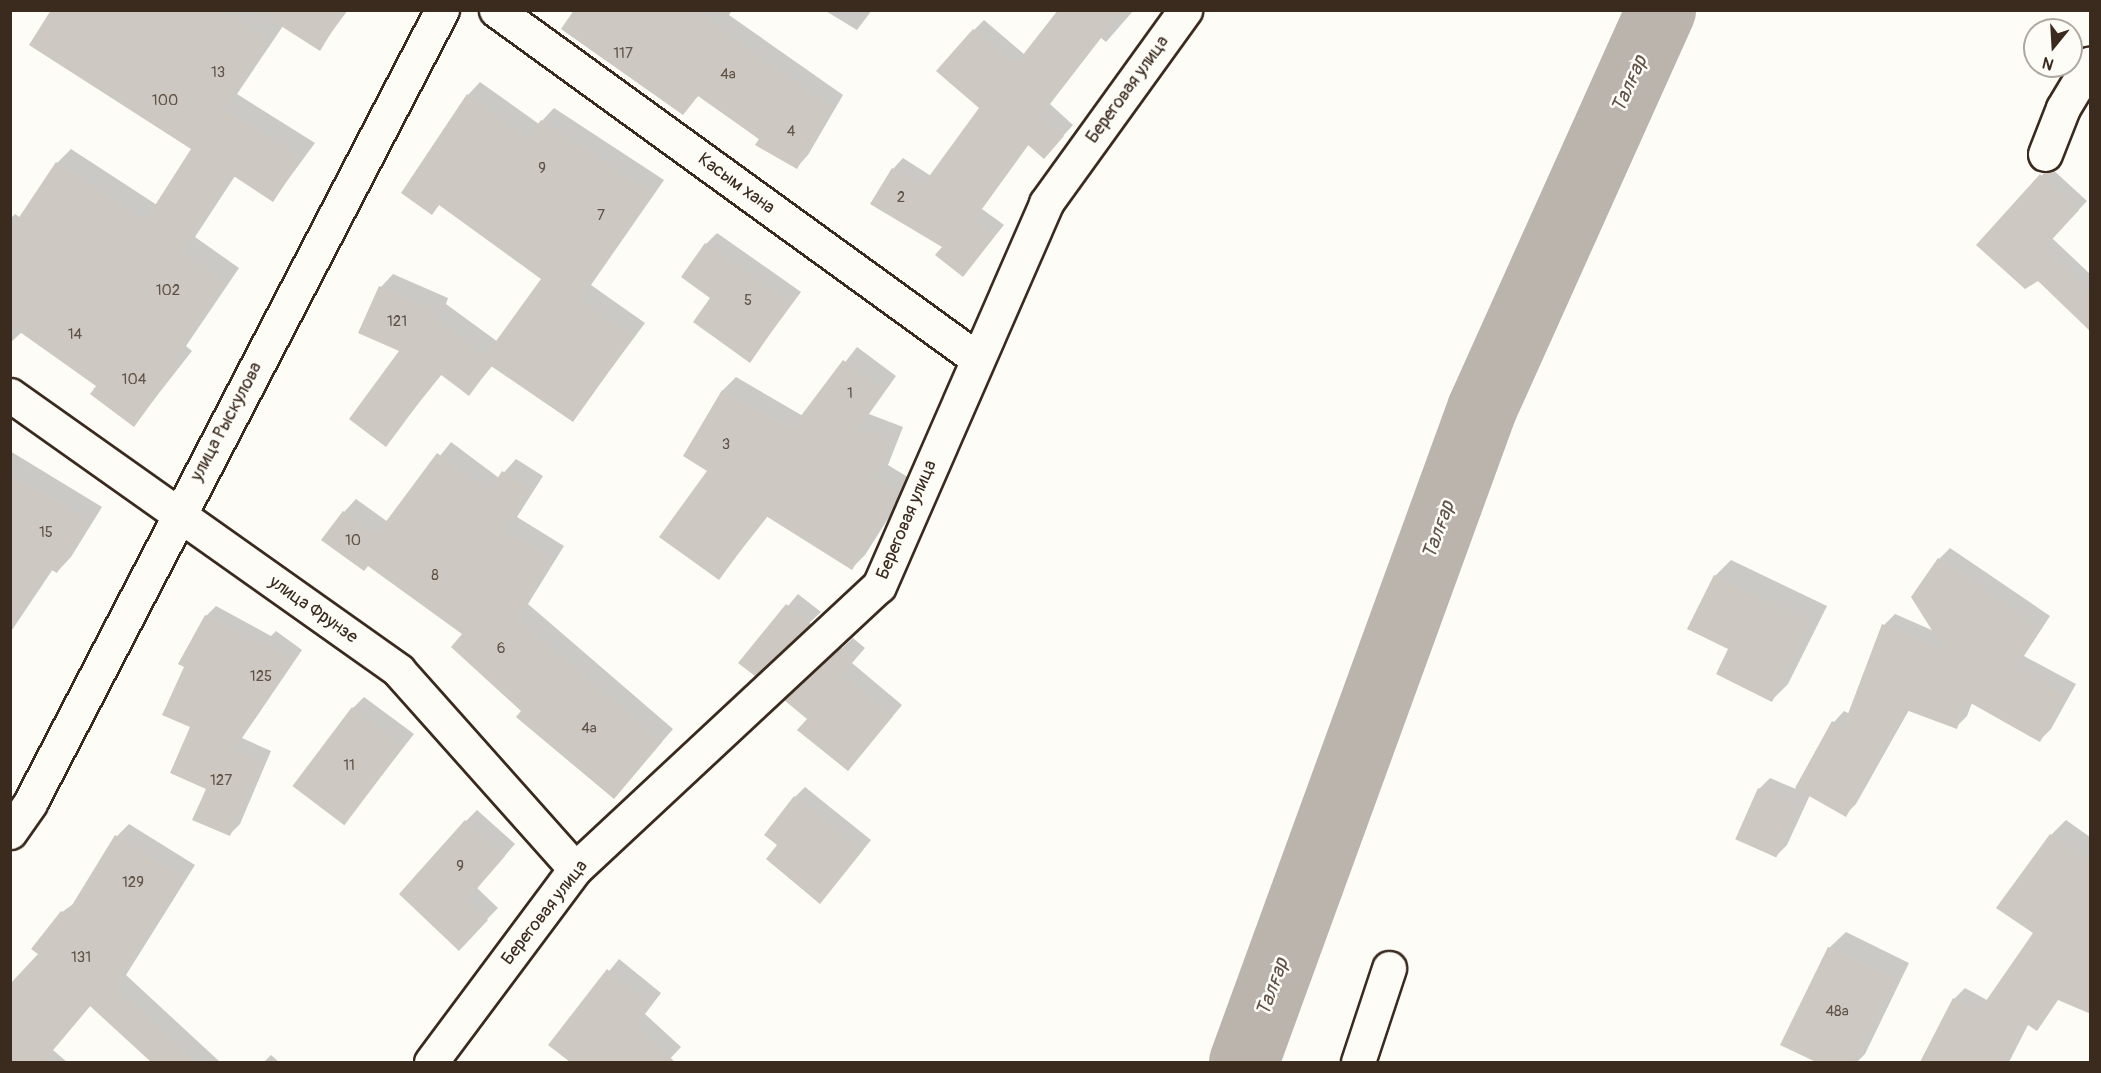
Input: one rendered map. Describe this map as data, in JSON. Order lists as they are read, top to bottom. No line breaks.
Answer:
{"streets":{"street":["Береговая улица","Касым хана","улица Рыскулова","улица Фрунзе"]},"crossings":[["Береговая улица","Касым хана"],["Береговая улица","улица Фрунзе"],["улица Рыскулова","улица Фрунзе"]],"water":["Талғар"],"house_numbers":["117","13","4а","100","4","9","2","7","102","5","121","14","104","1","3","15","10","8","6","125","4а","11","127","9","129","131","48а"],"north":"bottom"}
